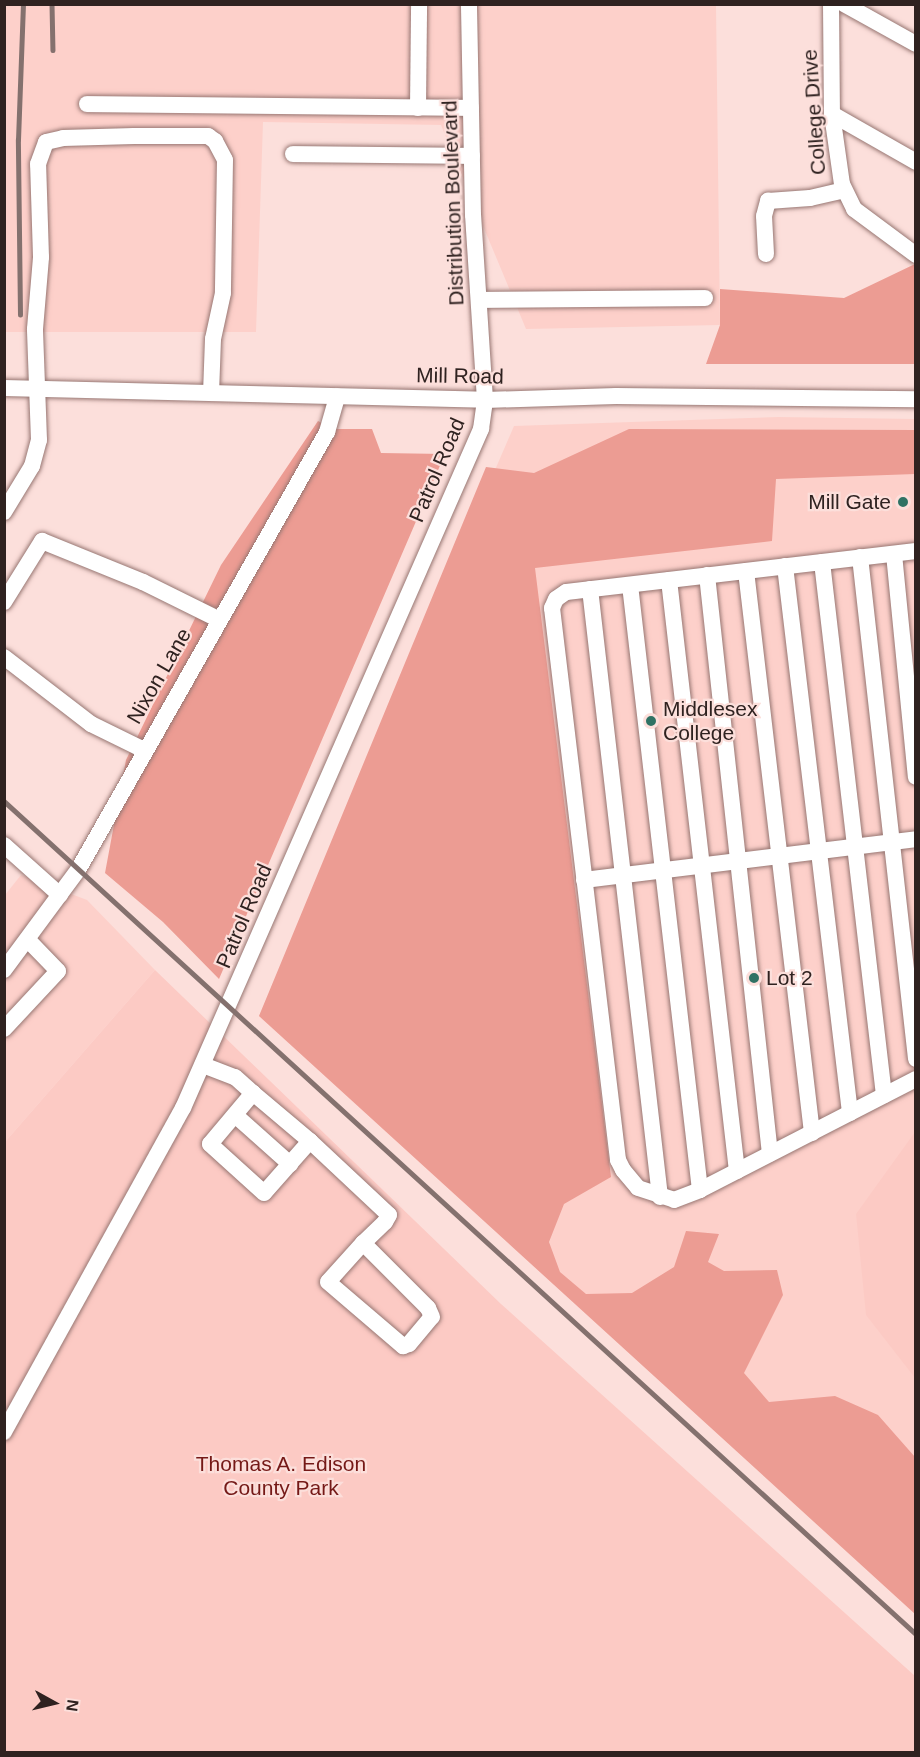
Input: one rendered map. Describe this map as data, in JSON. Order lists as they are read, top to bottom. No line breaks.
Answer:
{"streets":{"street":["College Drive","Distribution Boulevard","Mill Road","Patrol Road","Nixon Lane"]},"crossings":[["Distribution Boulevard","Mill Road"],["Distribution Boulevard","Patrol Road"],["Mill Road","Patrol Road"],["Mill Road","Nixon Lane"]],"parks":["Thomas A. Edison County Park"],"places":["Mill Gate","Middlesex College","Lot 2"],"north":"right"}
